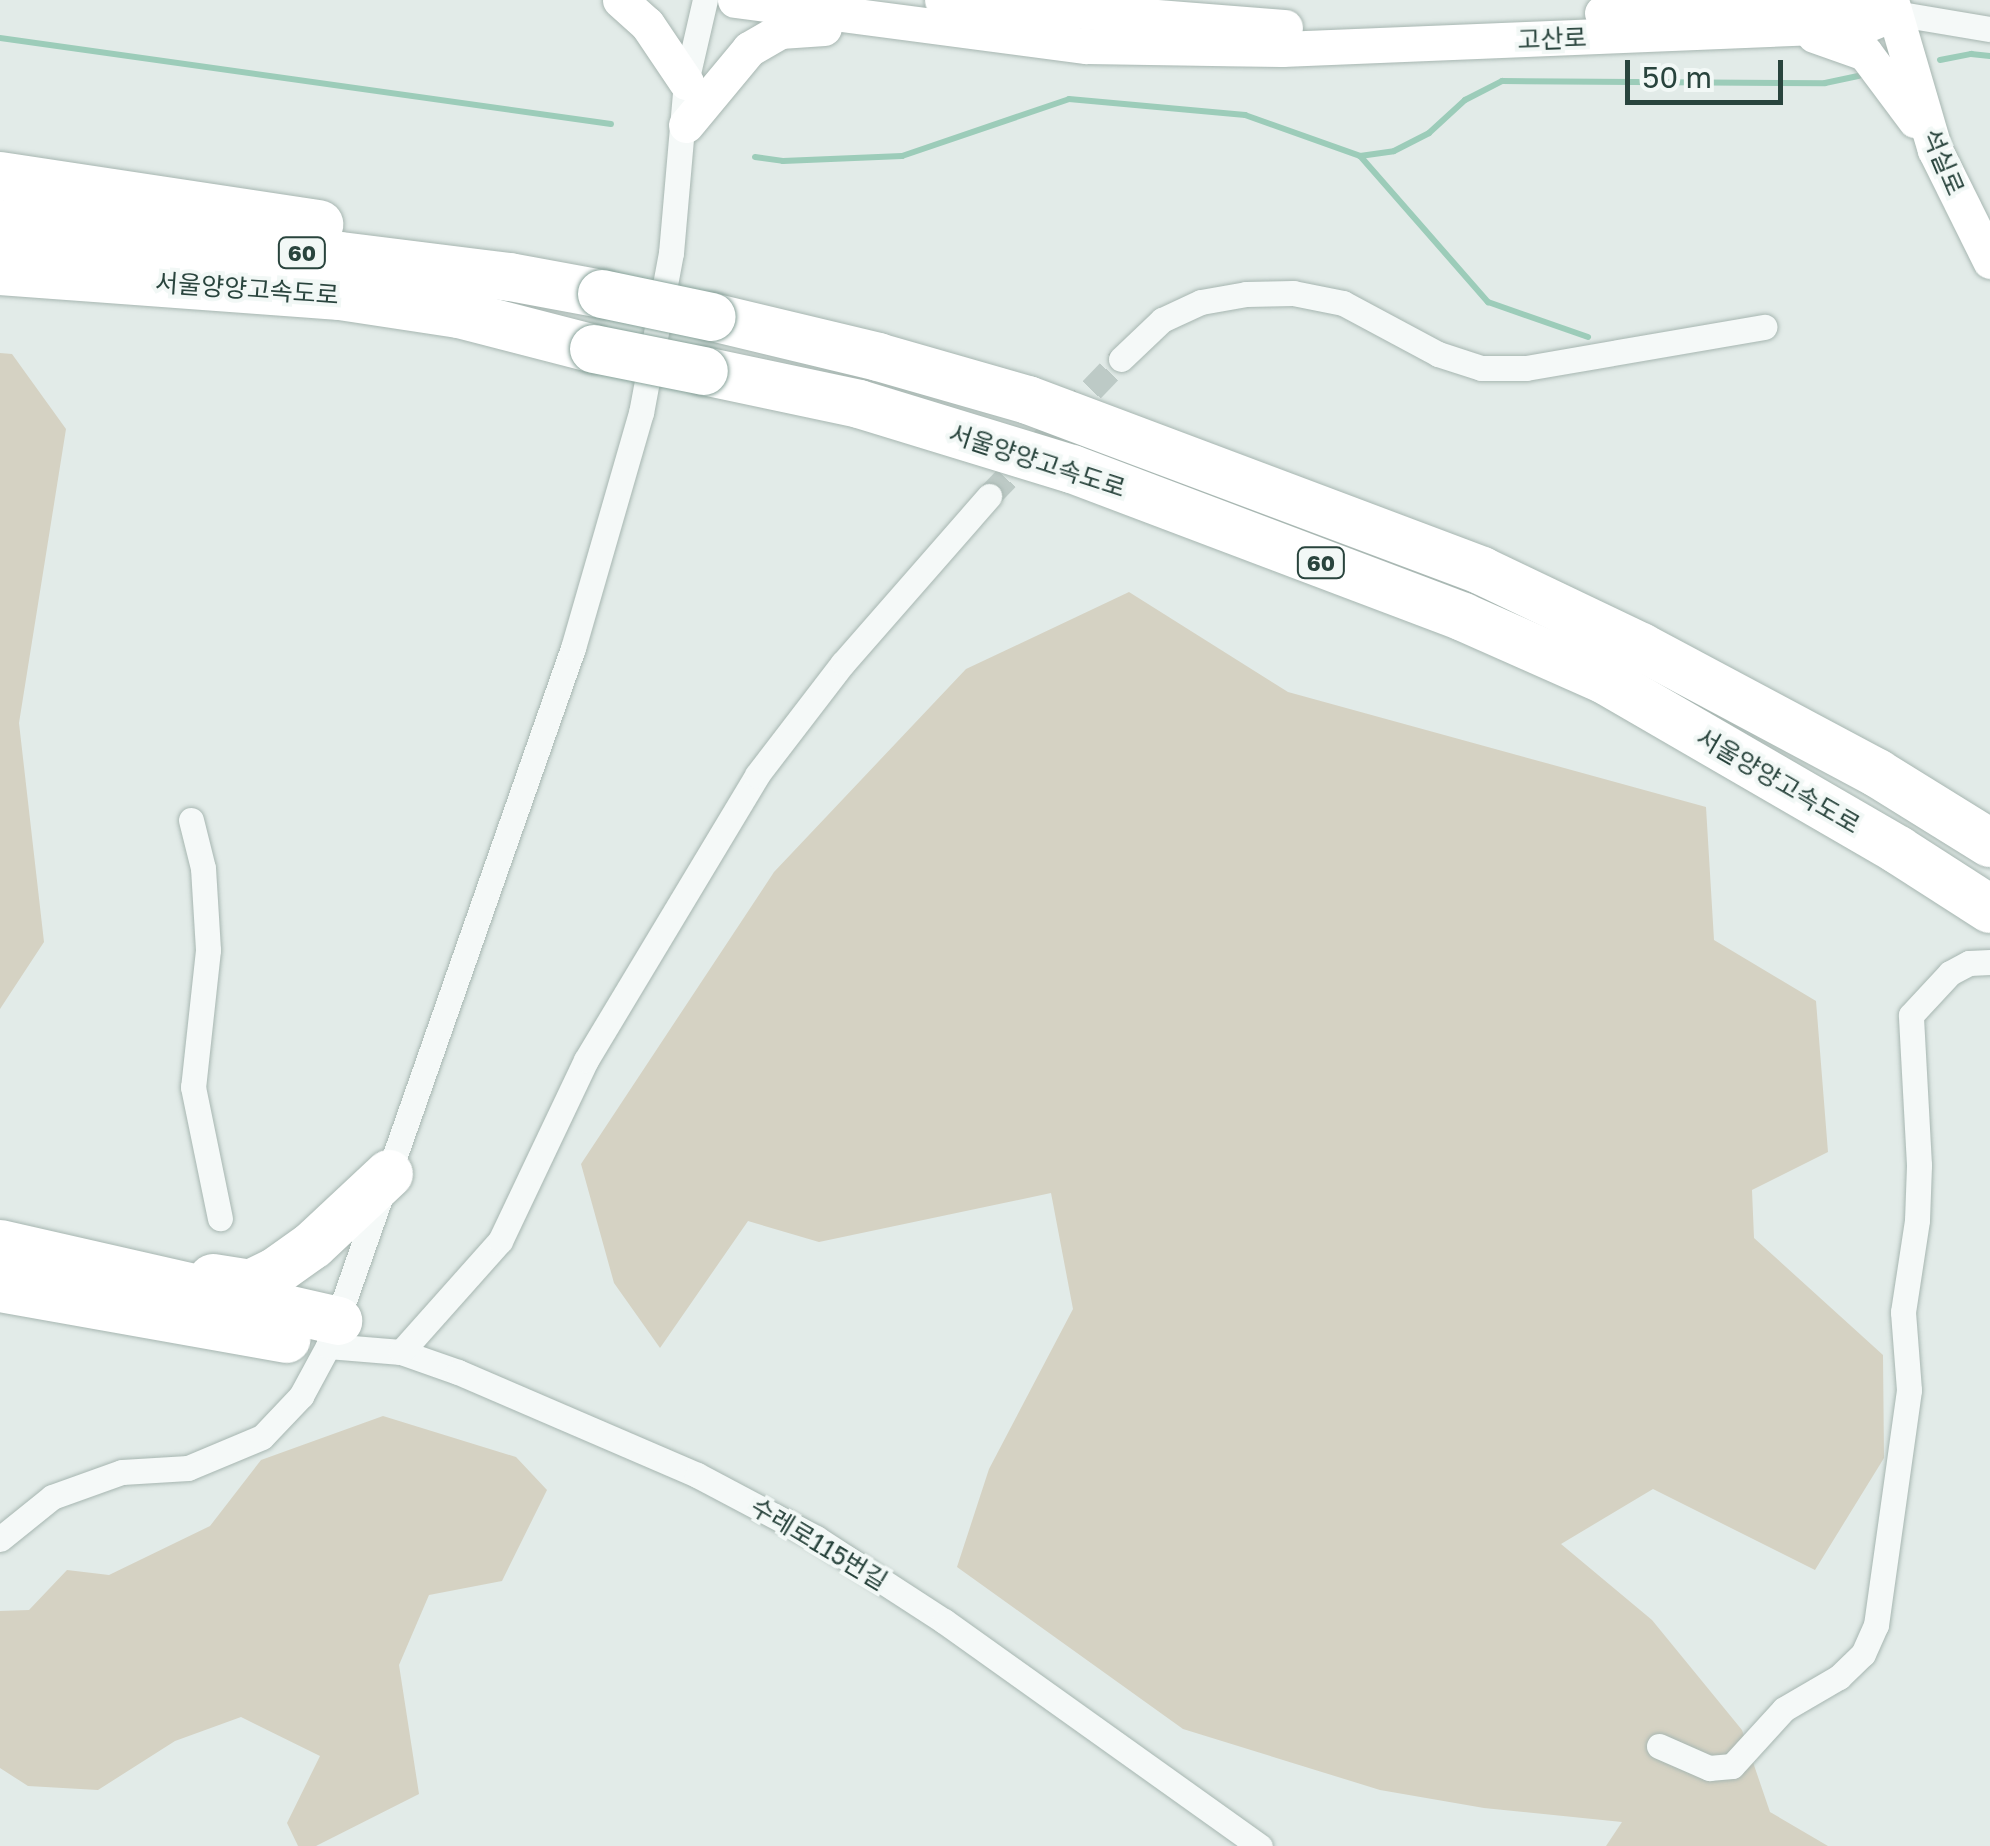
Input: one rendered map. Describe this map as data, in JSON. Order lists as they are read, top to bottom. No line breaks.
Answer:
{"streets":{"highway":["60","서울양양고속도로"],"street":["고산로","석실로","수레로115번길"]},"crossings":[["고산로","석실로"]],"scale_bar":"50 m"}
